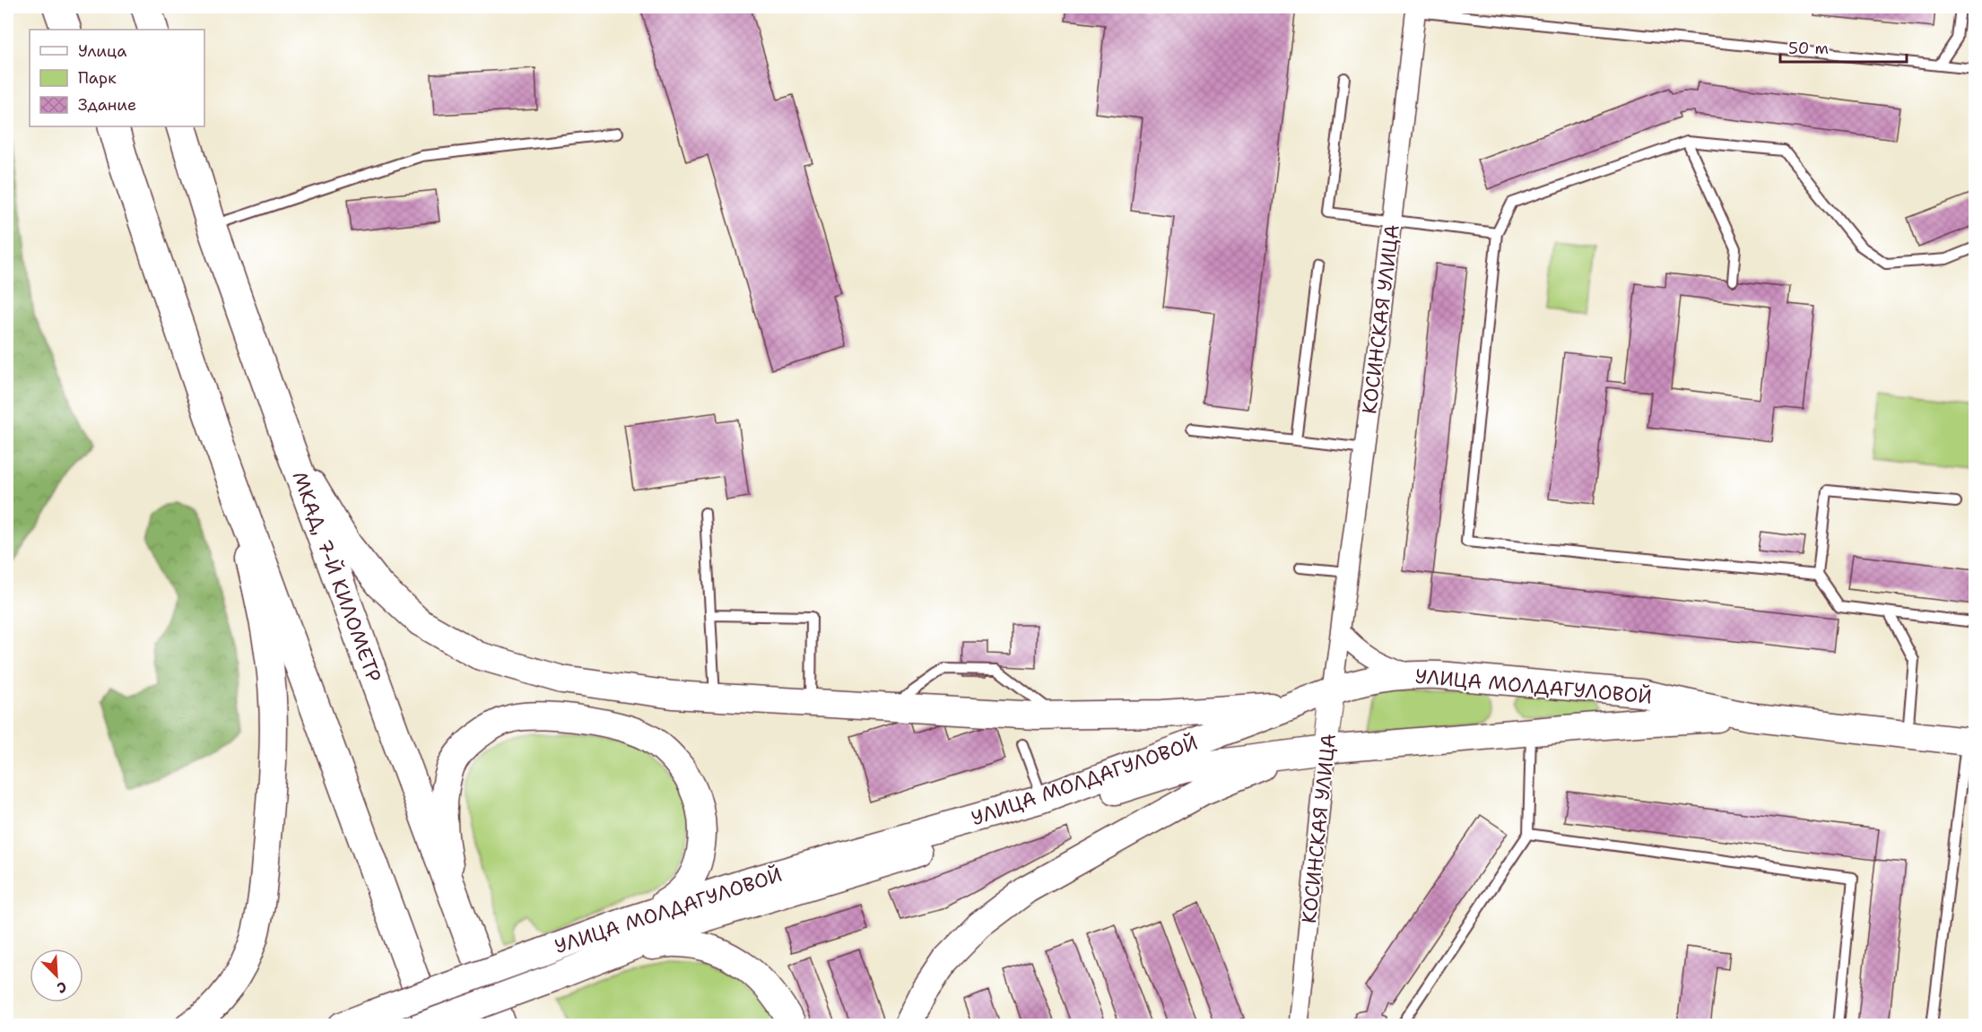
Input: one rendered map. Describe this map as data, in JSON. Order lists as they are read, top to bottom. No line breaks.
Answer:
{"streets":{"highway":["МКАД, 7-Й КИЛОМЕТР"],"main road":["УЛИЦА МОЛДАГУЛОВОЙ"],"street":["КОСИНСКАЯ УЛИЦА"]},"crossings":[["КОСИНСКАЯ УЛИЦА","УЛИЦА МОЛДАГУЛОВОЙ"]],"legend":["Улица","Парк","Здание"],"scale_bar":"50 m","north":"bottom right"}
